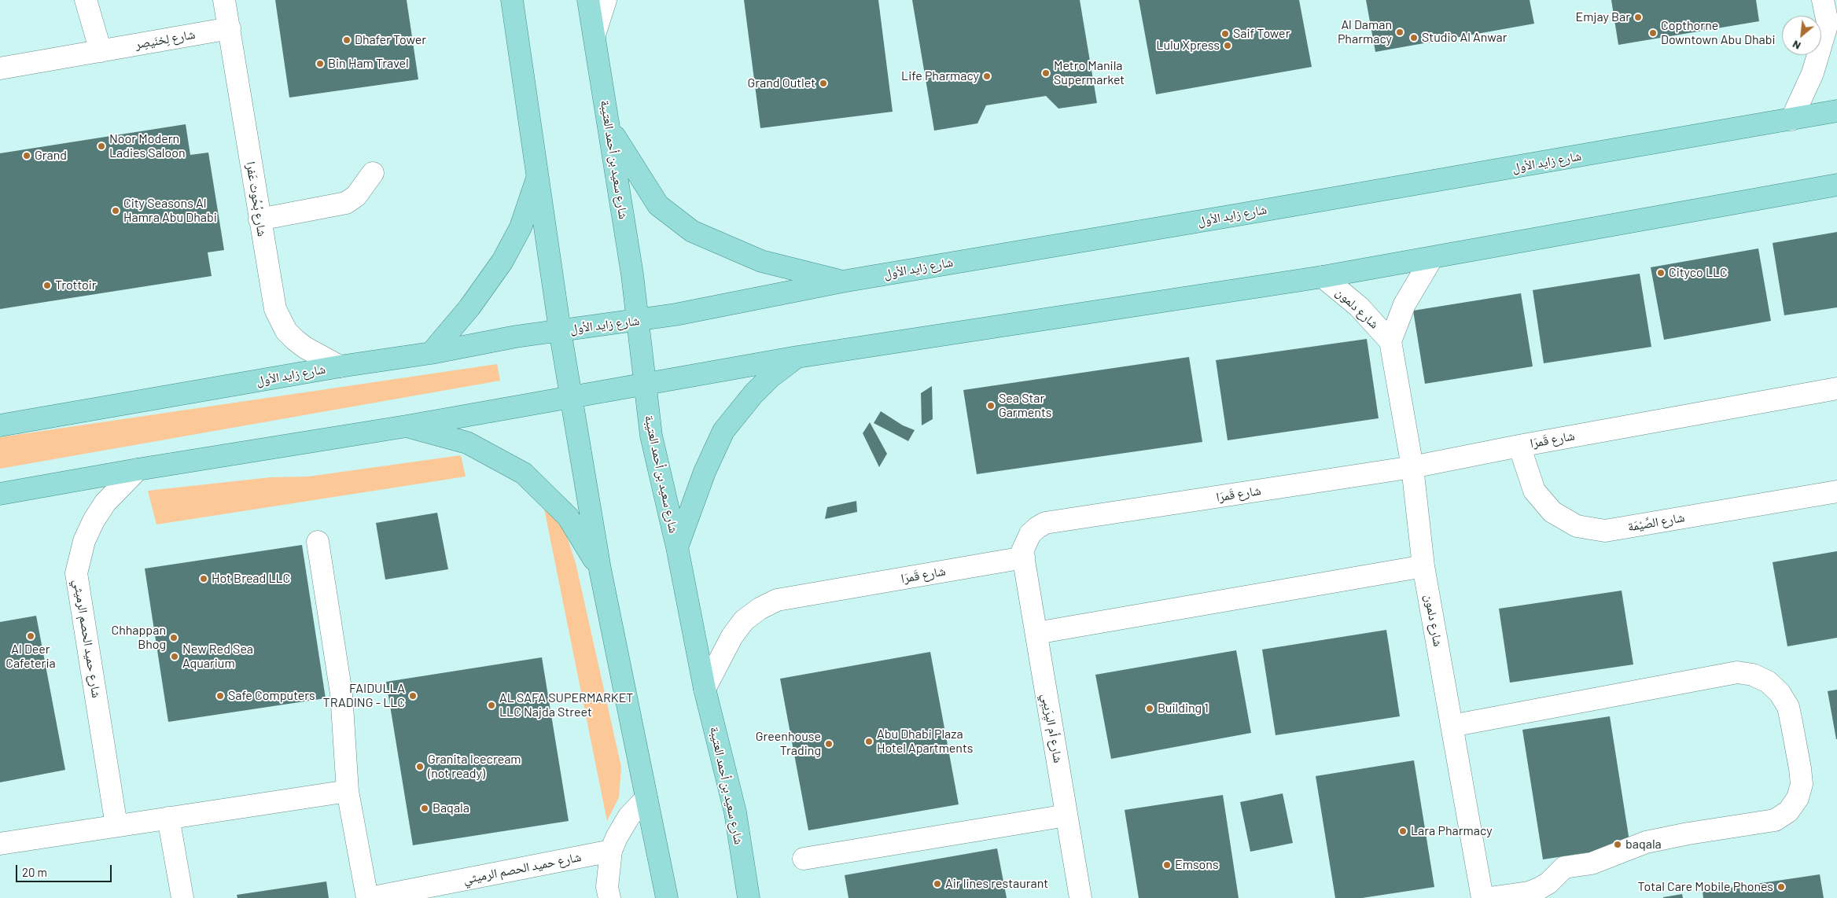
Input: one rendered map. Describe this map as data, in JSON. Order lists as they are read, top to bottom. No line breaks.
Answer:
{"streets":{"main road":["شارع سعيد بن أحمد العتيبة","شارع زايد الأول"],"street":["شارع لِخنَيصِر","شارع بُحُوث عَفرا","شارع دلمون","شارع قَمرَا","شارع الصَّيْمَة","شارع حميد الحصم الرميثي","شارع أم اليِرَيبِي"]},"crossings":[["شارع لِخنَيصِر","شارع بُحُوث عَفرا"],["شارع سعيد بن أحمد العتيبة","شارع زايد الأول"],["شارع سعيد بن أحمد العتيبة","شارع قَمرَا"],["شارع زايد الأول","شارع بُحُوث عَفرا"],["شارع دلمون","شارع قَمرَا"],["شارع قَمرَا","شارع الصَّيْمَة"],["شارع قَمرَا","شارع أم اليِرَيبِي"]],"places":["Emjay Bar","Al Daman Pharmacy","Copthorne Downtown Abu Dhabi","Saif Tower","Studio Al Anwar","Dhafer Tower","Lulu Xpress","Bin Ham Travel","Metro Manila Supermarket","Life Pharmacy","Grand Outlet","Noor Modern Ladies Saloon","Grand","City Seasons Al Hamra Abu Dhabi","Cityco LLC","Trottoir","Sea Star Garments","Hot Bread LLC","Al Deer Cafeteria","Chhappan Bhog","New Red Sea Aquarium","Safe Computers","FAIDULLA TRADING - LLC","AL SAFA SUPERMARKET LLC Najda Street","Building 1","Abu Dhabi Plaza Hotel Apartments","Greenhouse Trading","Granita Icecream (not ready)","Baqala","Lara Pharmacy","baqala","Emsons","Air lines restaurant","Total Care Mobile Phones"],"scale_bar":"20 m","north":"bottom left"}
